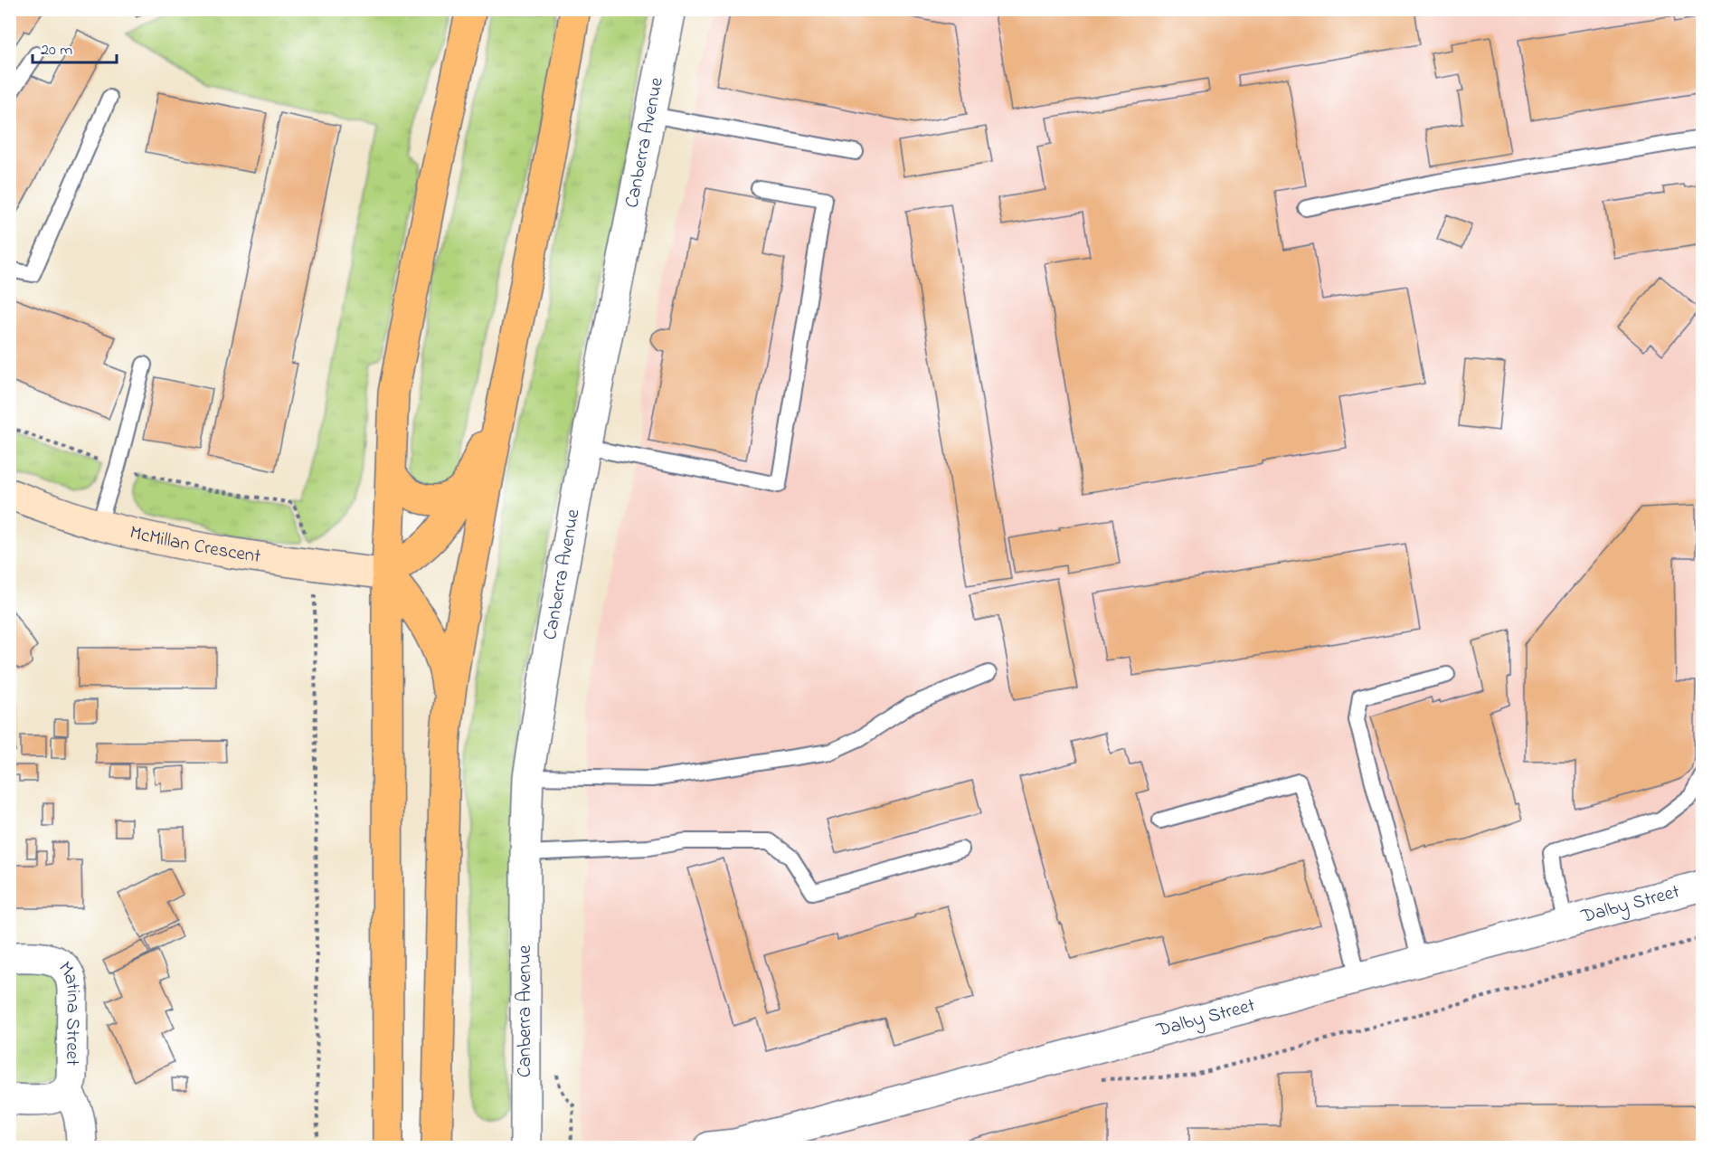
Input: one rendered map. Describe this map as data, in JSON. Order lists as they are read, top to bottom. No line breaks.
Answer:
{"streets":{"street":["Canberra Avenue","McMillan Crescent","Dalby Street","Matina Street"]},"scale_bar":"20 m"}
